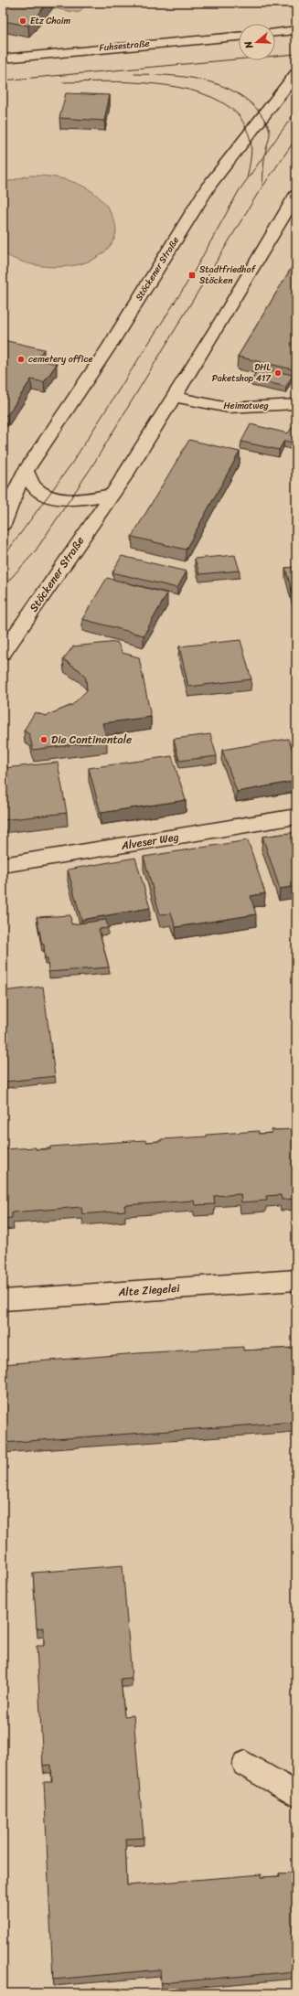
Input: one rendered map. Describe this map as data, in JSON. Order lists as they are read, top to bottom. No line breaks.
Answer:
{"streets":{"street":["Fuhsestraße","Stöckener Straße","Heimatweg","Alveser Weg","Alte Ziegelei"]},"crossings":[["Stöckener Straße","Heimatweg"]],"places":{"other":["Etz Chaim","cemetery office","DHL Paketshop 417","Die Continentale"],"transit":["Stadtfriedhof Stöcken"]},"north":"left"}
